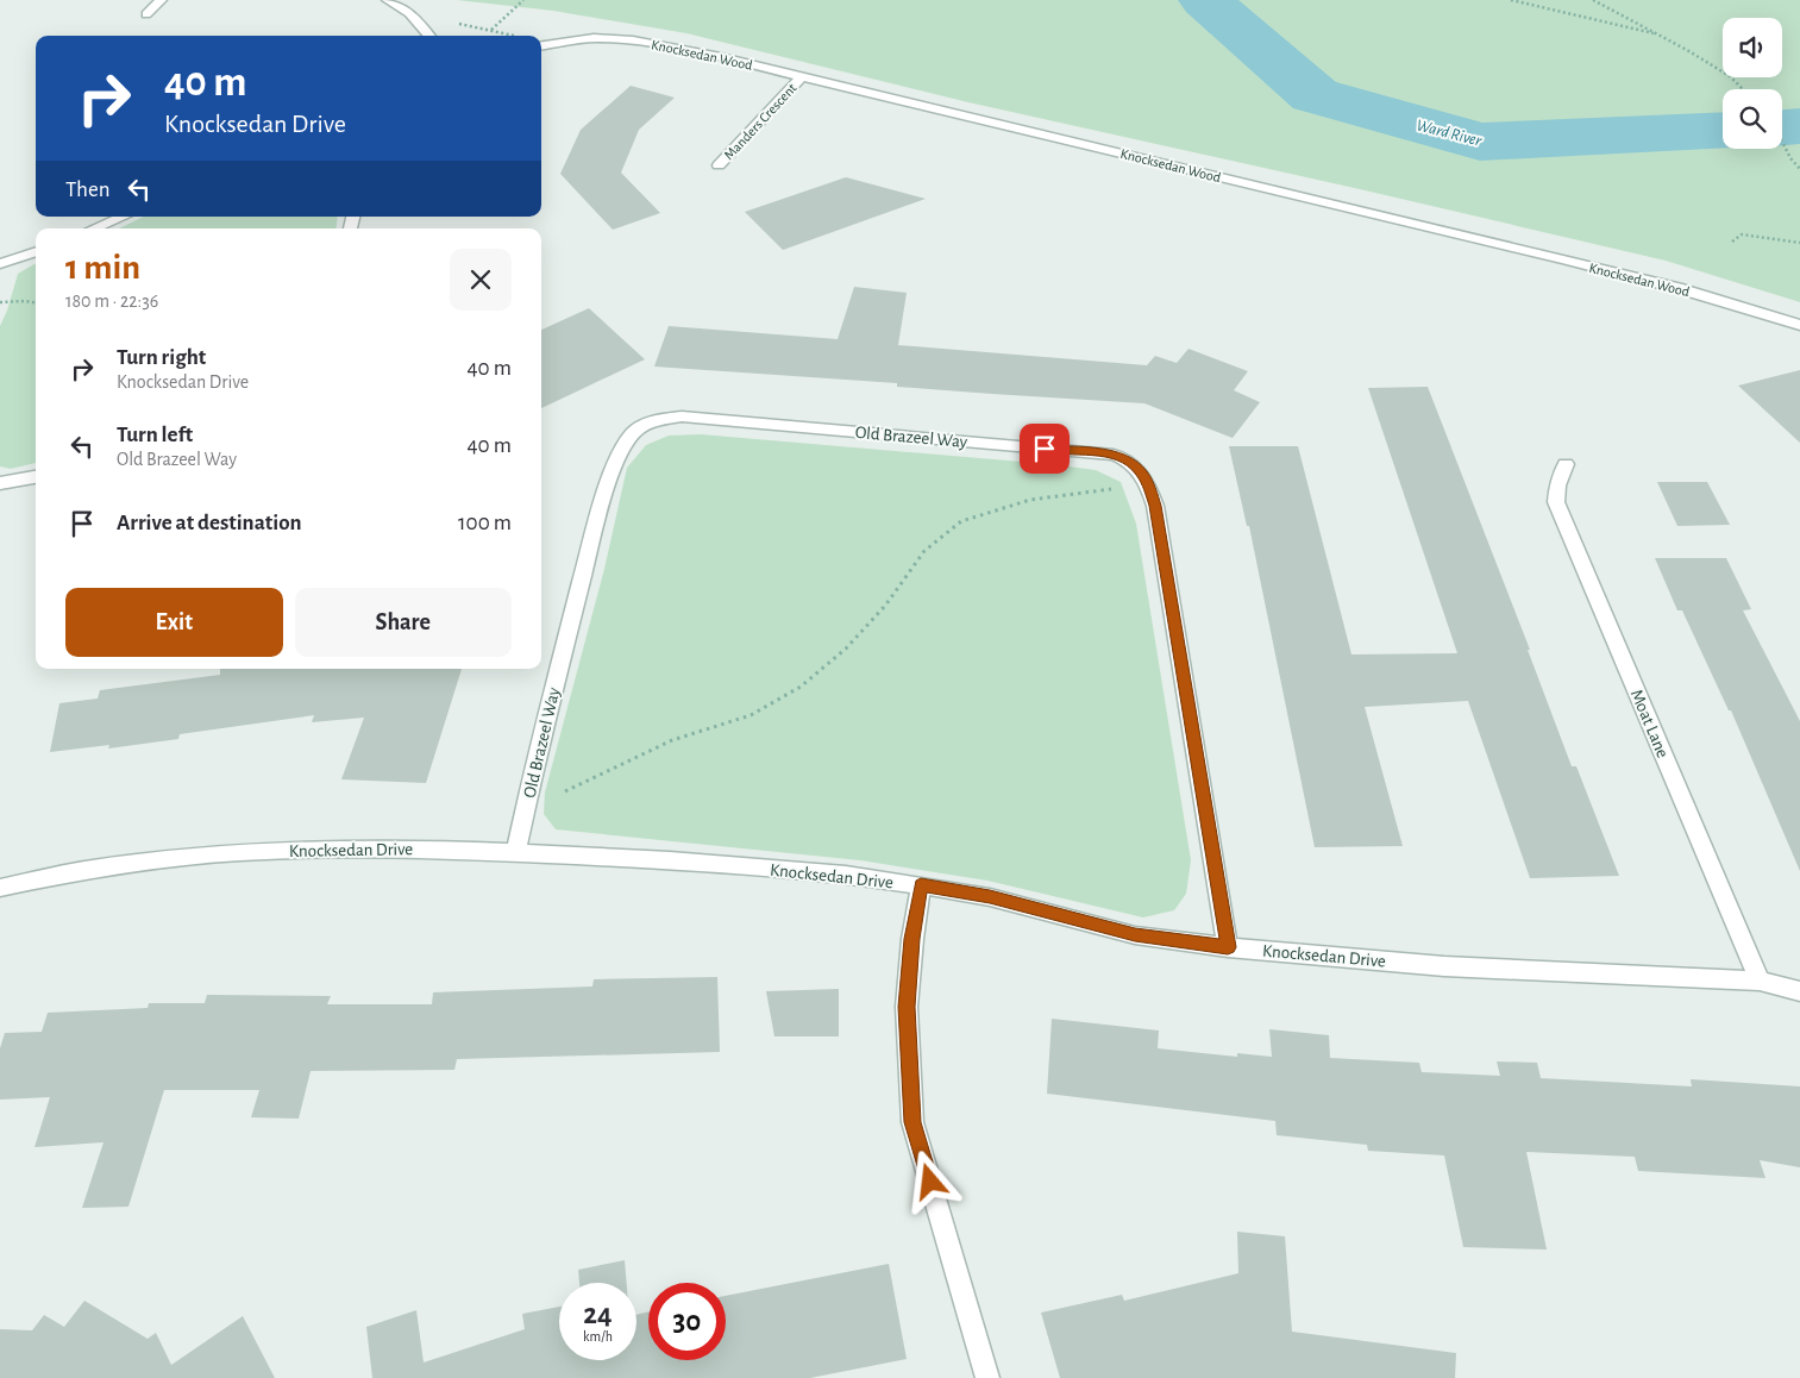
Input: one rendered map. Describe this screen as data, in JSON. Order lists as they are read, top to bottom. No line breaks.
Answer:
{"streets":{"street":["Knocksedan Wood","Manders Crescent","Old Brazeel Way","Moat Lane","Knocksedan Drive"]},"crossings":[["Knocksedan Wood","Manders Crescent"],["Old Brazeel Way","Knocksedan Drive"],["Moat Lane","Knocksedan Drive"]],"water":["Ward River"],"page":{"turn":["40 m","Knocksedan Drive"],"then":"Then","heading":["1 min","180 m · 22:36"],"list":[{"name":"Turn right","note":"Knocksedan Drive","value":"40 m"},{"name":"Turn left","note":"Old Brazeel Way","value":"40 m"},{"name":"Arrive at destination","value":"100 m"}],"buttons":["Exit","Share"],"speed":"24 km/h","limit":"30"}}
